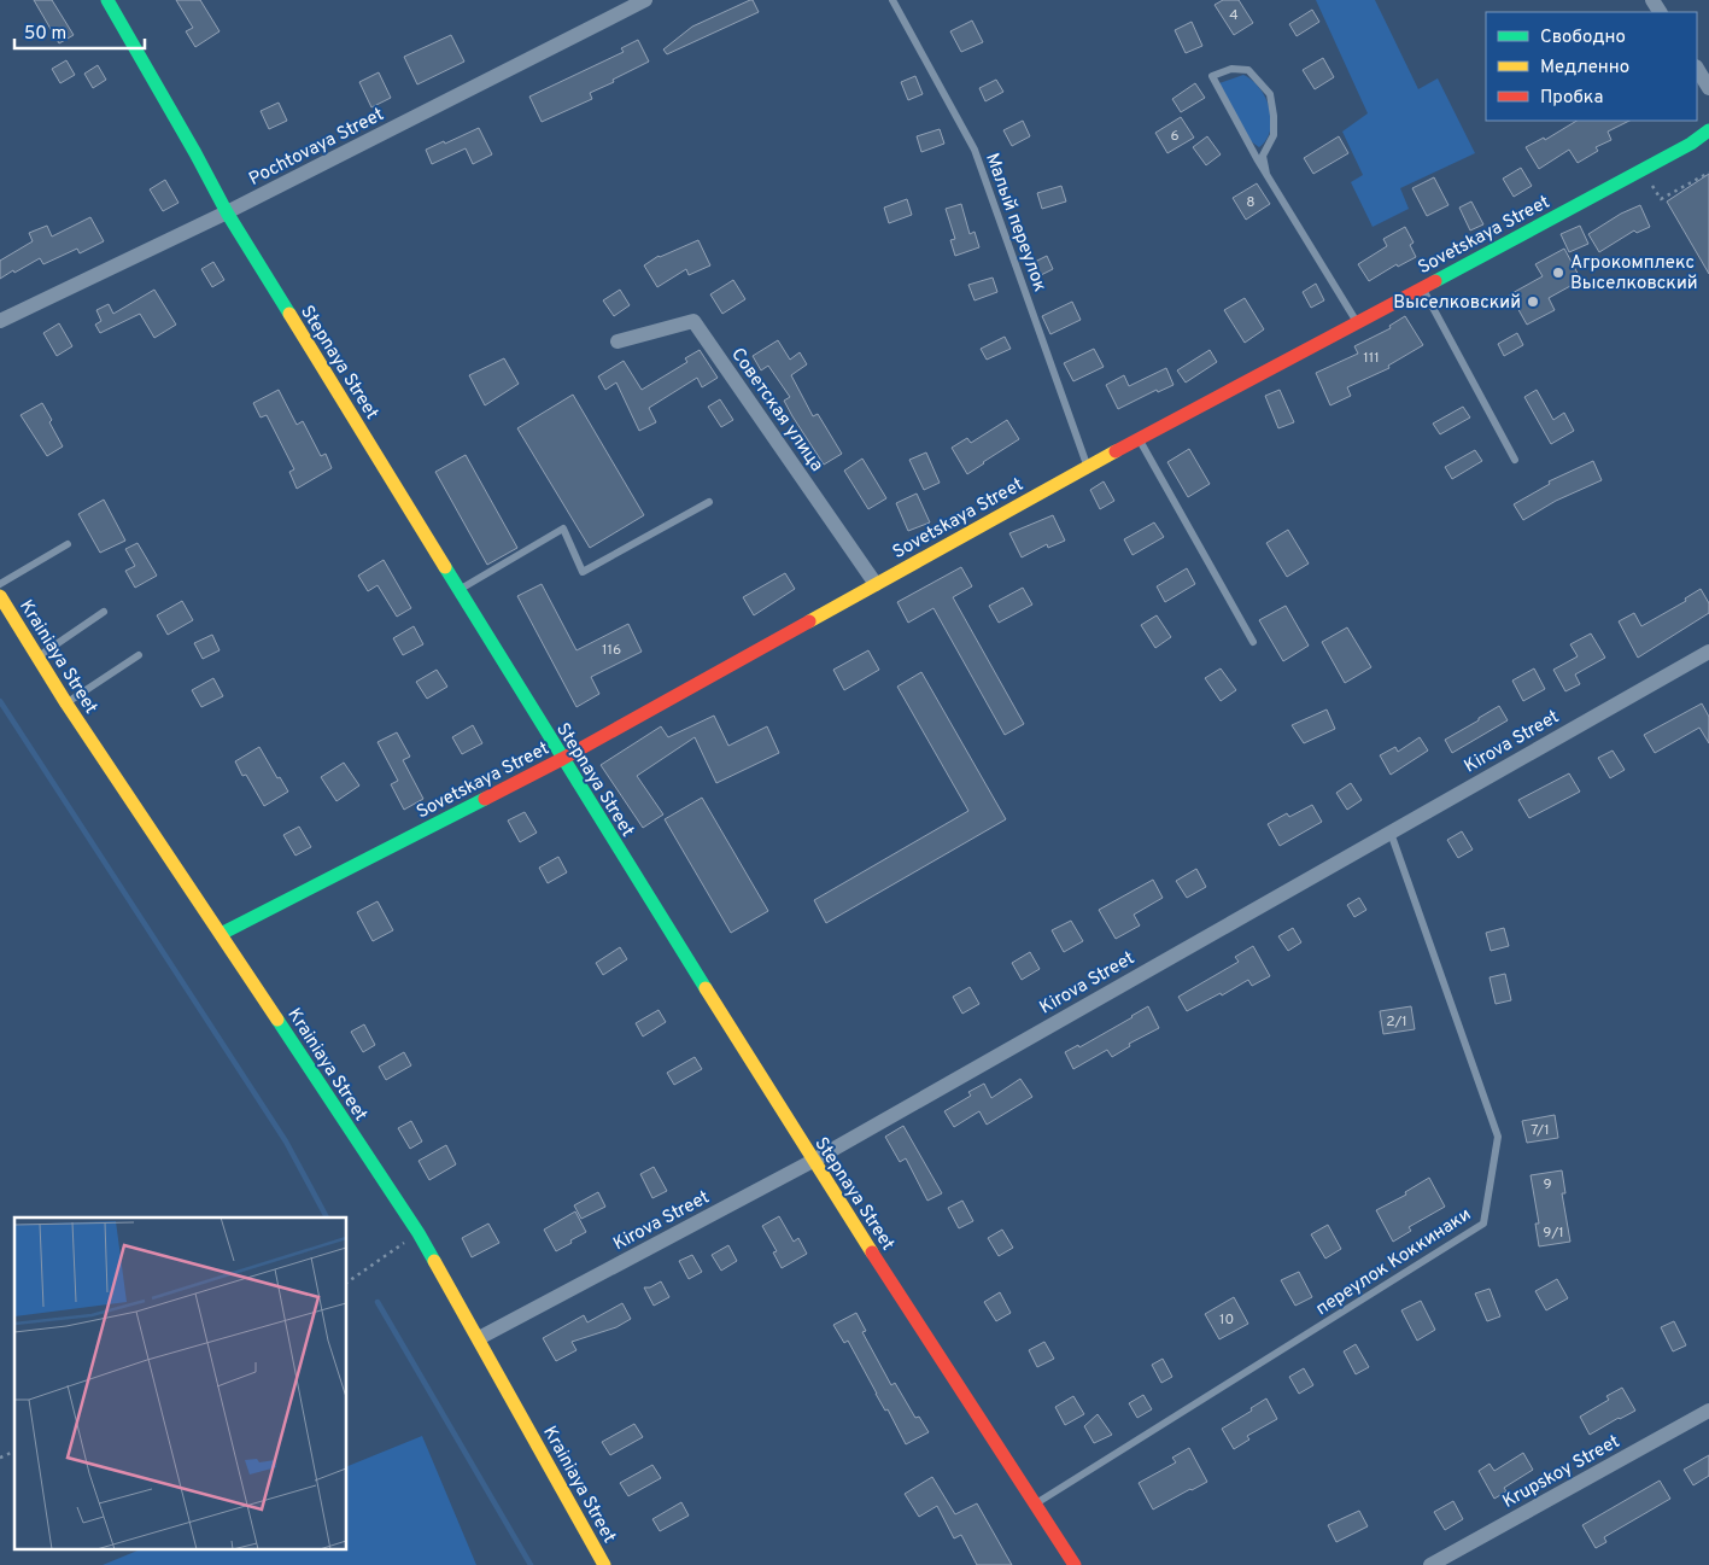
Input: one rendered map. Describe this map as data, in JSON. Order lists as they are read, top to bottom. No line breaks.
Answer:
{"streets":{"street":["Pochtovaya Street","Sovetskaya Street","Stepnaya Street","Советская улица","Krainiaya Street","Kirova Street","Krupskoy Street"],"lane":["Малый переулок","переулок Коккинаки"]},"crossings":[["Pochtovaya Street","Stepnaya Street"],["Малый переулок","Sovetskaya Street"],["Sovetskaya Street","Stepnaya Street"],["Sovetskaya Street","Советская улица"],["Sovetskaya Street","Krainiaya Street"],["Stepnaya Street","Kirova Street"],["Stepnaya Street","переулок Коккинаки"],["Krainiaya Street","Kirova Street"],["Kirova Street","переулок Коккинаки"]],"places":["Агрокомплекс Выселковский","Выселковский"],"house_numbers":["4","6","8","111","116","2/1","7/1","9","9/1","10"],"legend":["Свободно","Медленно","Пробка"],"scale_bar":"50 m"}
